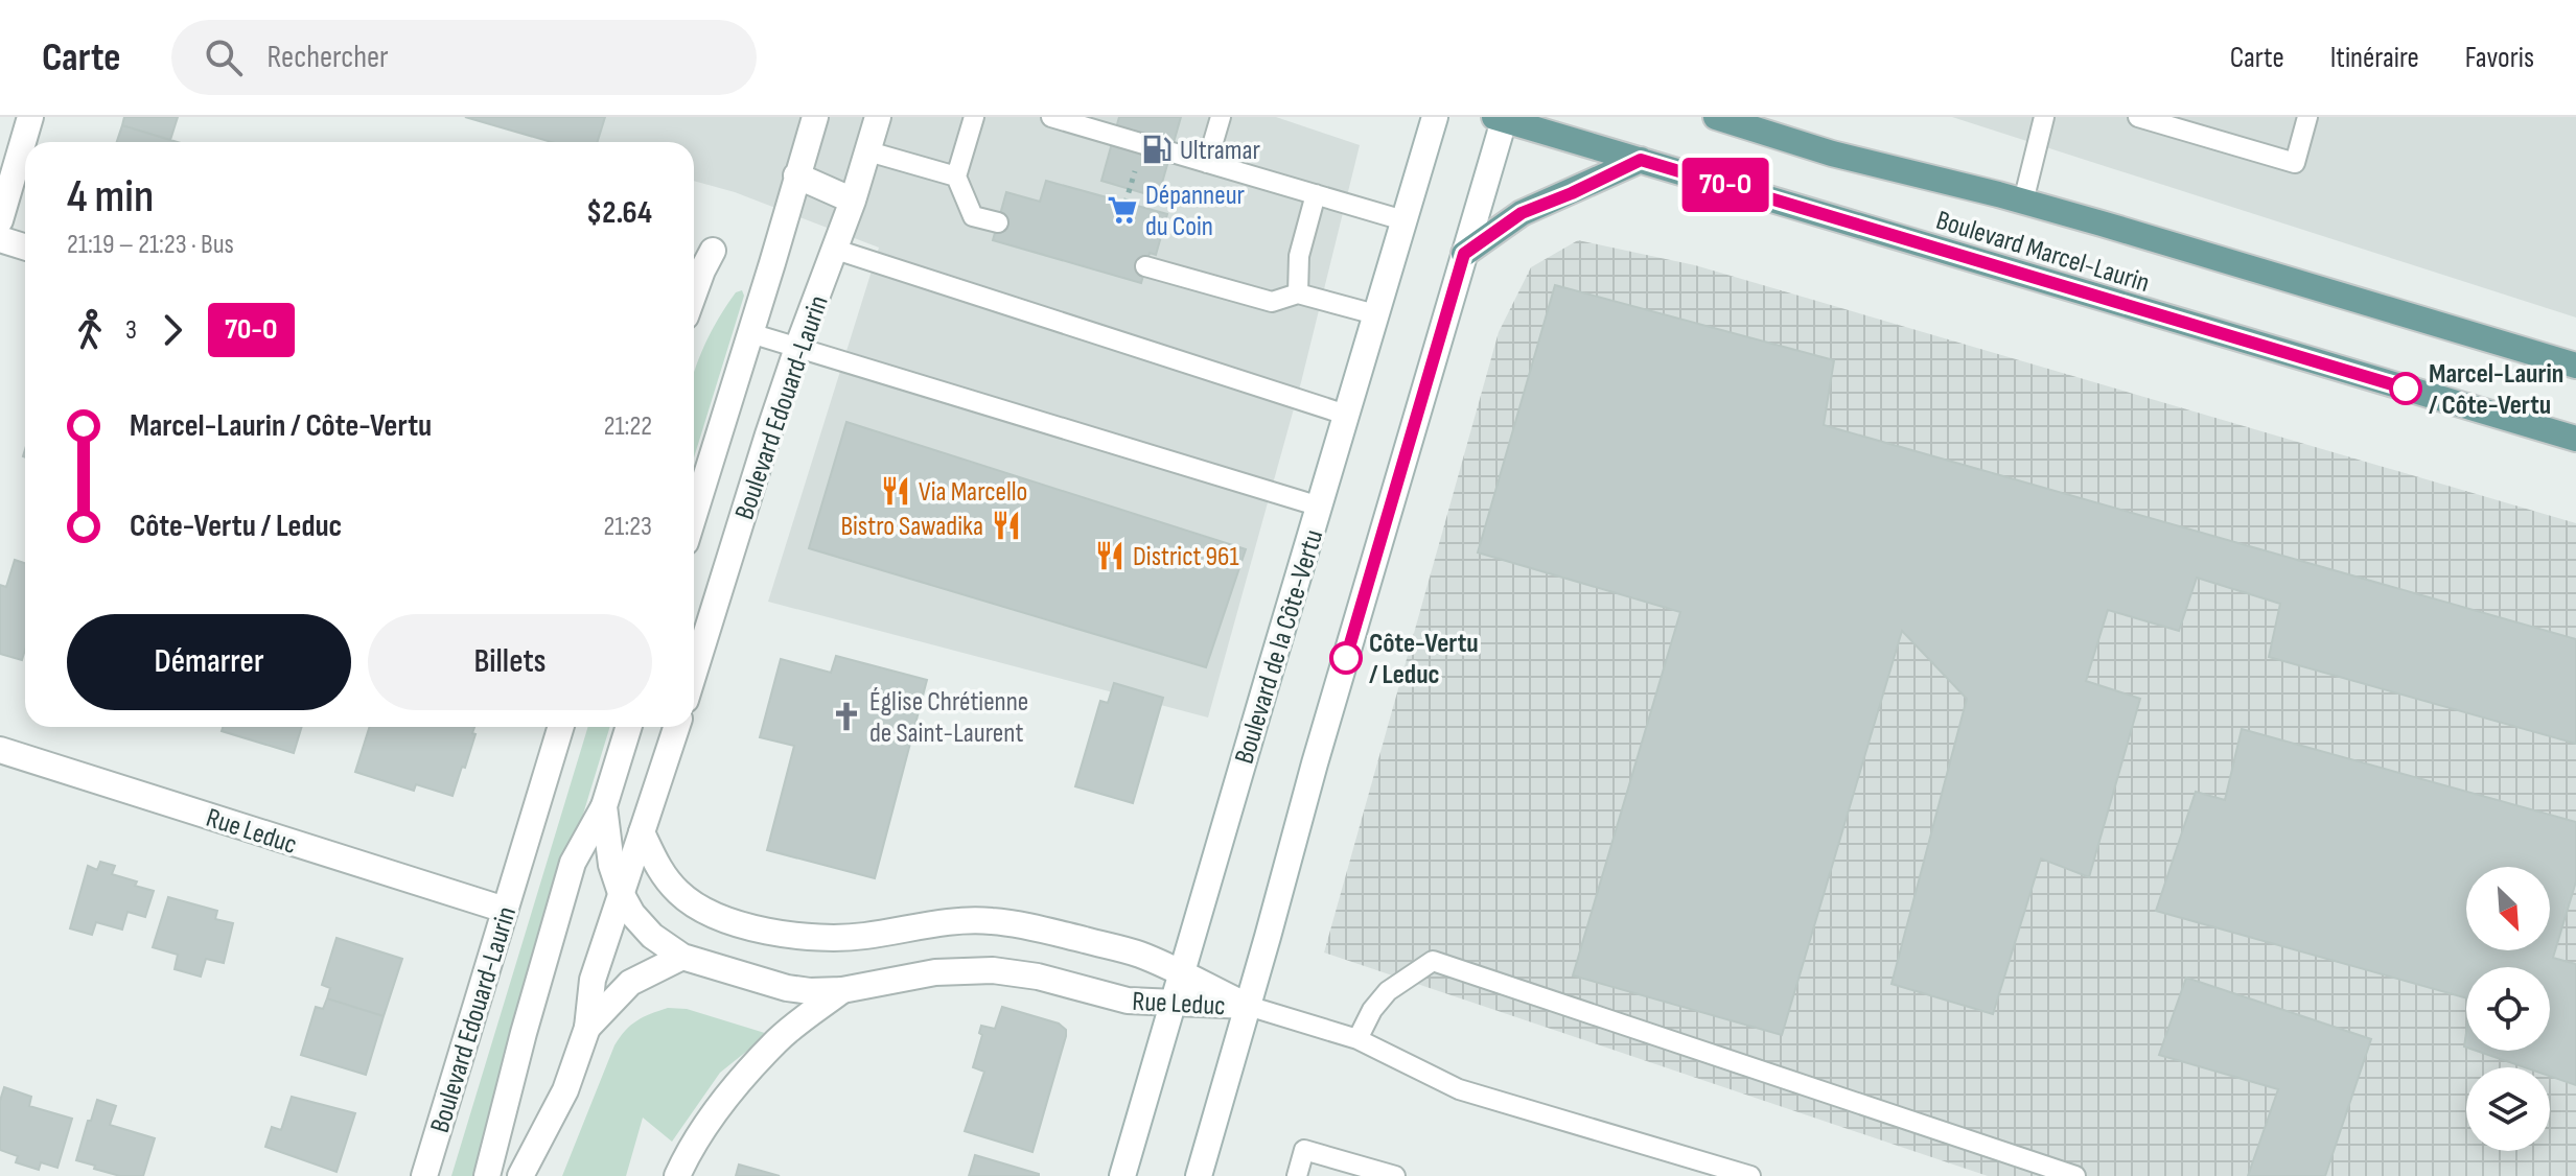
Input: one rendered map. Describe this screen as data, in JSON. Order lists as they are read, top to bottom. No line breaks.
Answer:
{"streets":{"main road":["Boulevard Marcel-Laurin"],"street":["Boulevard Edouard-Laurin","Boulevard de la Côte-Vertu","Rue Leduc"]},"crossings":[["Boulevard Edouard-Laurin","Rue Leduc"],["Boulevard de la Côte-Vertu","Rue Leduc"]],"places":{"fuel station":["Ultramar"],"supermarket":["Dépanneur du Coin"],"other":["Marcel-Laurin / Côte-Vertu","Côte-Vertu / Leduc"],"restaurant":["Via Marcello","Bistro Sawadika","District 961"],"church":["Église Chrétienne de Saint-Laurent"]},"lines":["bus line 70-O"],"north":"bottom right","page":{"header":"Carte","search":"Rechercher","nav":["Carte","Itinéraire","Favoris"],"on_map":"70-O","heading":["4 min","21:19 – 21:23 · Bus","$2.64"],"legs":["3","70-O"],"list":[{"name":"Marcel-Laurin / Côte-Vertu","value":"21:22"},{"name":"Côte-Vertu / Leduc","value":"21:23"}],"buttons":["Démarrer","Billets"]}}
